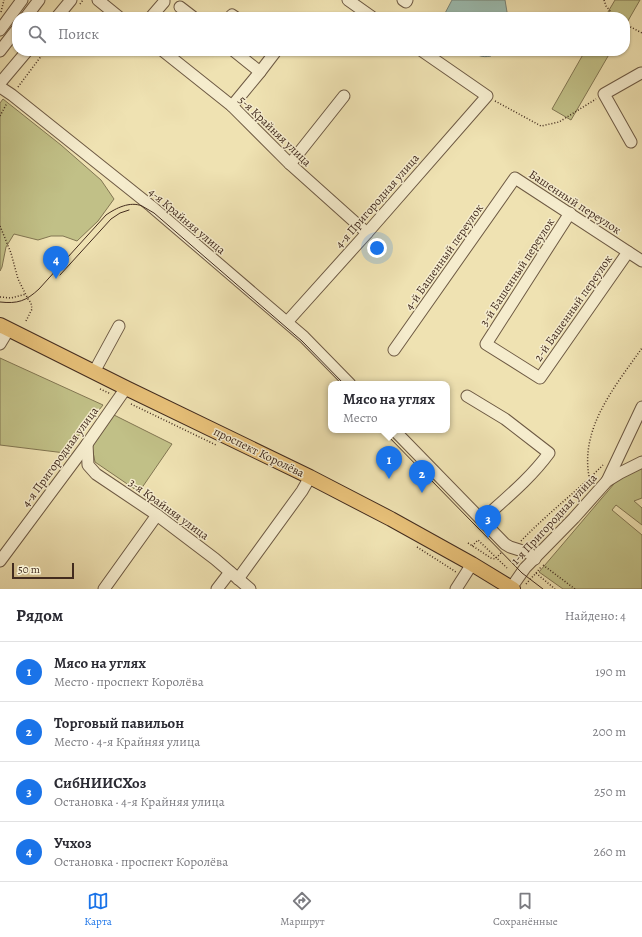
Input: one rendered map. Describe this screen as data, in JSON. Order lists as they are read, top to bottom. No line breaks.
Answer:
{"streets":{"main road":["проспект Королёва"],"street":["5-я Крайняя улица","4-я Пригородная улица","Башенный переулок","4-я Крайняя улица","4-й Башенный переулок","3-й Башенный переулок","2-й Башенный переулок","3-я Крайняя улица","1-я Пригородная улица"]},"crossings":[["5-я Крайняя улица","4-я Пригородная улица"],["4-я Пригородная улица","4-я Крайняя улица"],["4-я Пригородная улица","проспект Королёва"],["4-я Пригородная улица","3-я Крайняя улица"],["Башенный переулок","4-й Башенный переулок"],["Башенный переулок","3-й Башенный переулок"],["Башенный переулок","2-й Башенный переулок"],["3-й Башенный переулок","2-й Башенный переулок"],["проспект Королёва","1-я Пригородная улица"]],"scale_bar":"50 m","page":{"search":"Поиск","pins":["4","1","2","3"],"popup":["Мясо на углях","Место"],"scale":"50 m","heading":["Рядом","Найдено: 4"],"list":[{"mark":"1","name":"Мясо на углях","note":"Место · проспект Королёва","value":"190 m"},{"mark":"2","name":"Торговый павильон","note":"Место · 4-я Крайняя улица","value":"200 m"},{"mark":"3","name":"СибНИИСХоз","note":"Остановка · 4-я Крайняя улица","value":"250 m"},{"mark":"4","name":"Учхоз","note":"Остановка · проспект Королёва","value":"260 m"}],"nav":["Карта","Маршрут","Сохранённые"]}}
